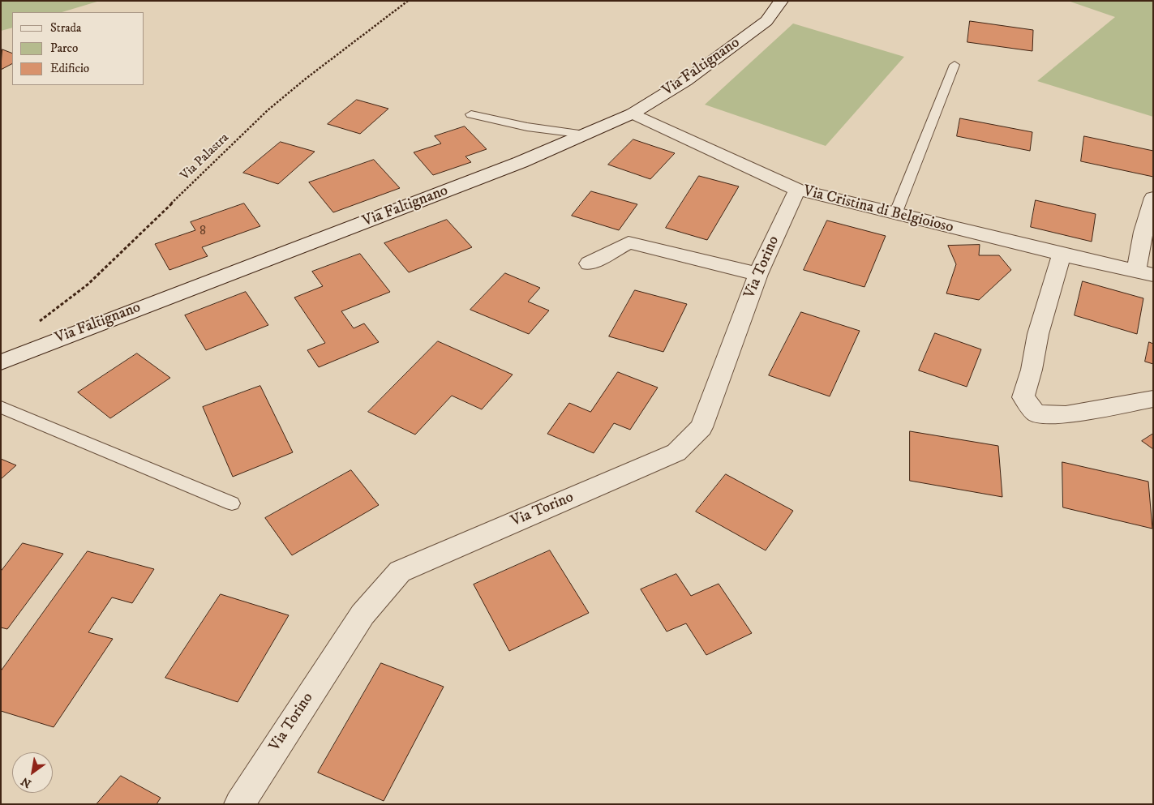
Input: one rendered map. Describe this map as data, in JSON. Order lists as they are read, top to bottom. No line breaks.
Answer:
{"streets":{"street":["Via Faltignano","Via Cristina di Belgioioso","Via Torino"],"path":["Via Palastra"]},"crossings":[["Via Faltignano","Via Cristina di Belgioioso"],["Via Cristina di Belgioioso","Via Torino"]],"house_numbers":["8"],"legend":["Strada","Parco","Edificio"],"north":"bottom left"}
